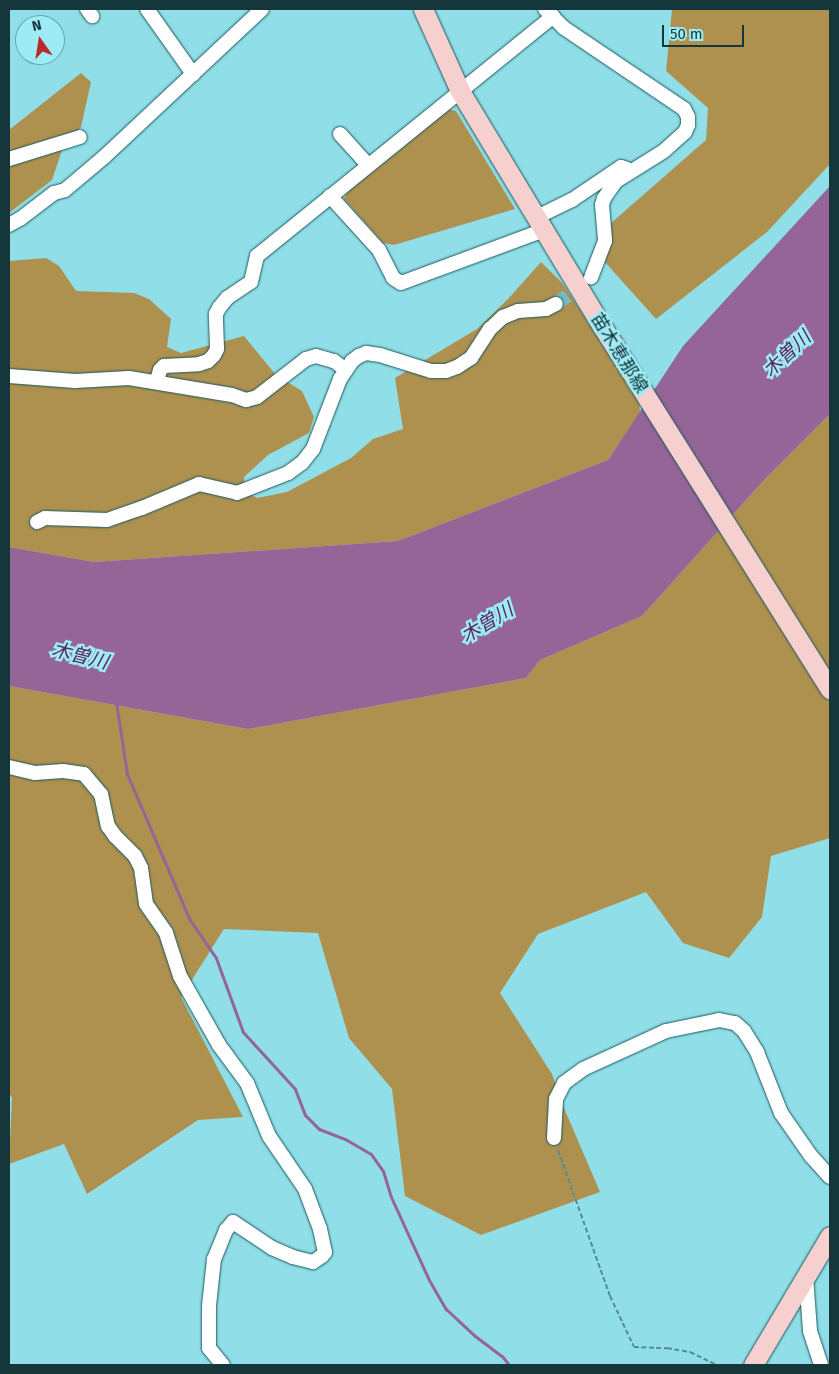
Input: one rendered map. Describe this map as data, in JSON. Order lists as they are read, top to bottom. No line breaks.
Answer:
{"streets":{"main road":["苗木恵那線"]},"water":["木曽川"],"scale_bar":"50 m","north":"top"}
